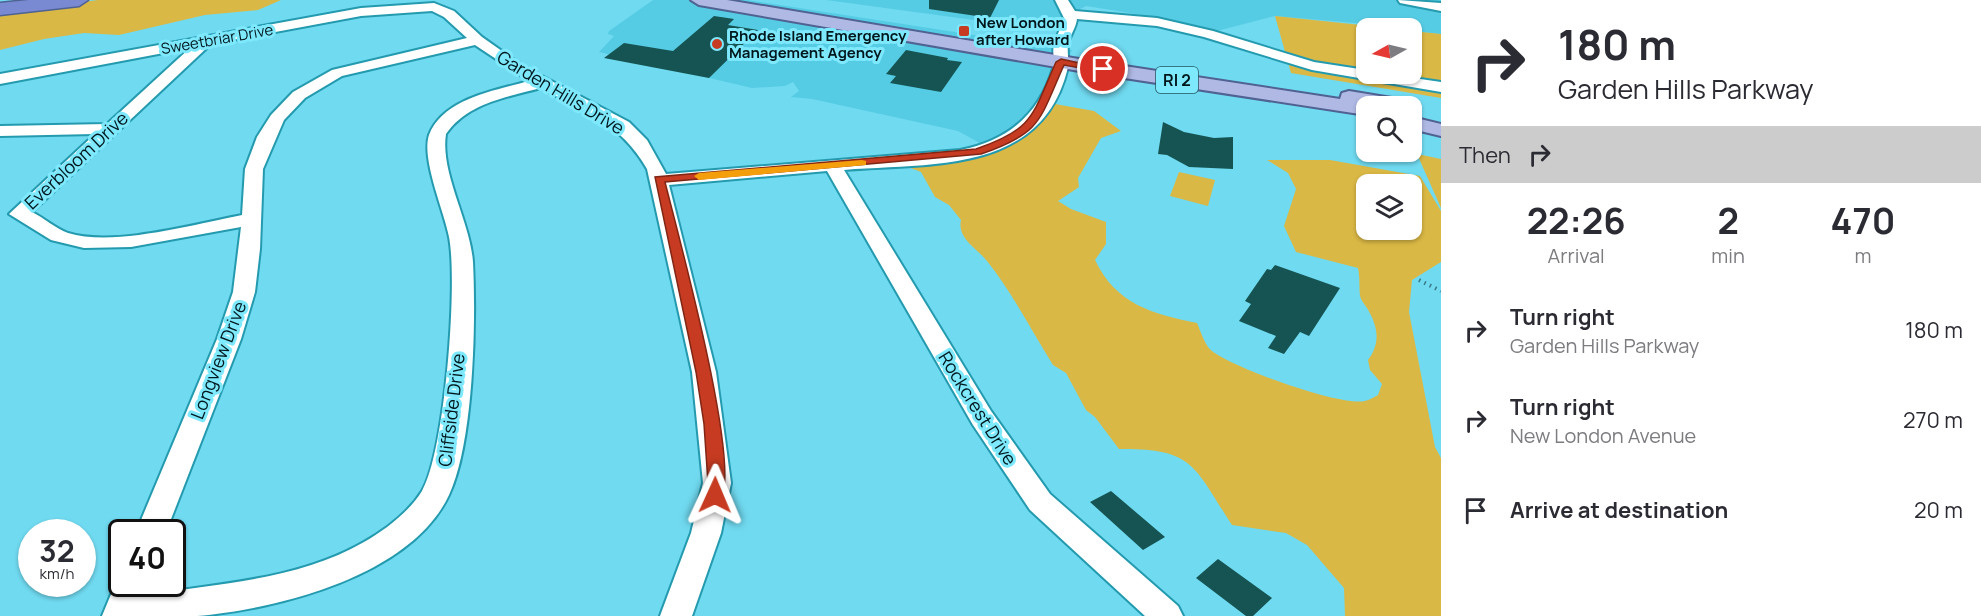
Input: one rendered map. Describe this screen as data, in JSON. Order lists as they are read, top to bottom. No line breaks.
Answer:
{"streets":{"main road":["RI 2"],"street":["Sweetbriar Drive","Garden Hills Drive","Everbloom Drive","Longview Drive","Rockcrest Drive","Cliffside Drive"]},"crossings":[["Sweetbriar Drive","Garden Hills Drive"],["Sweetbriar Drive","Everbloom Drive"],["Garden Hills Drive","Longview Drive"],["Garden Hills Drive","Cliffside Drive"],["Everbloom Drive","Longview Drive"]],"places":{"transit":["New London after Howard"],"other":["Rhode Island Emergency Management Agency"]},"north":"left","page":{"turn":["180 m","Garden Hills Parkway"],"then":"Then","eta":["22:26","Arrival","2","min","470","m"],"list":[{"name":"Turn right","note":"Garden Hills Parkway","value":"180 m"},{"name":"Turn right","note":"New London Avenue","value":"270 m"},{"name":"Arrive at destination","value":"20 m"}],"speed":"32 km/h","limit":"40"}}
